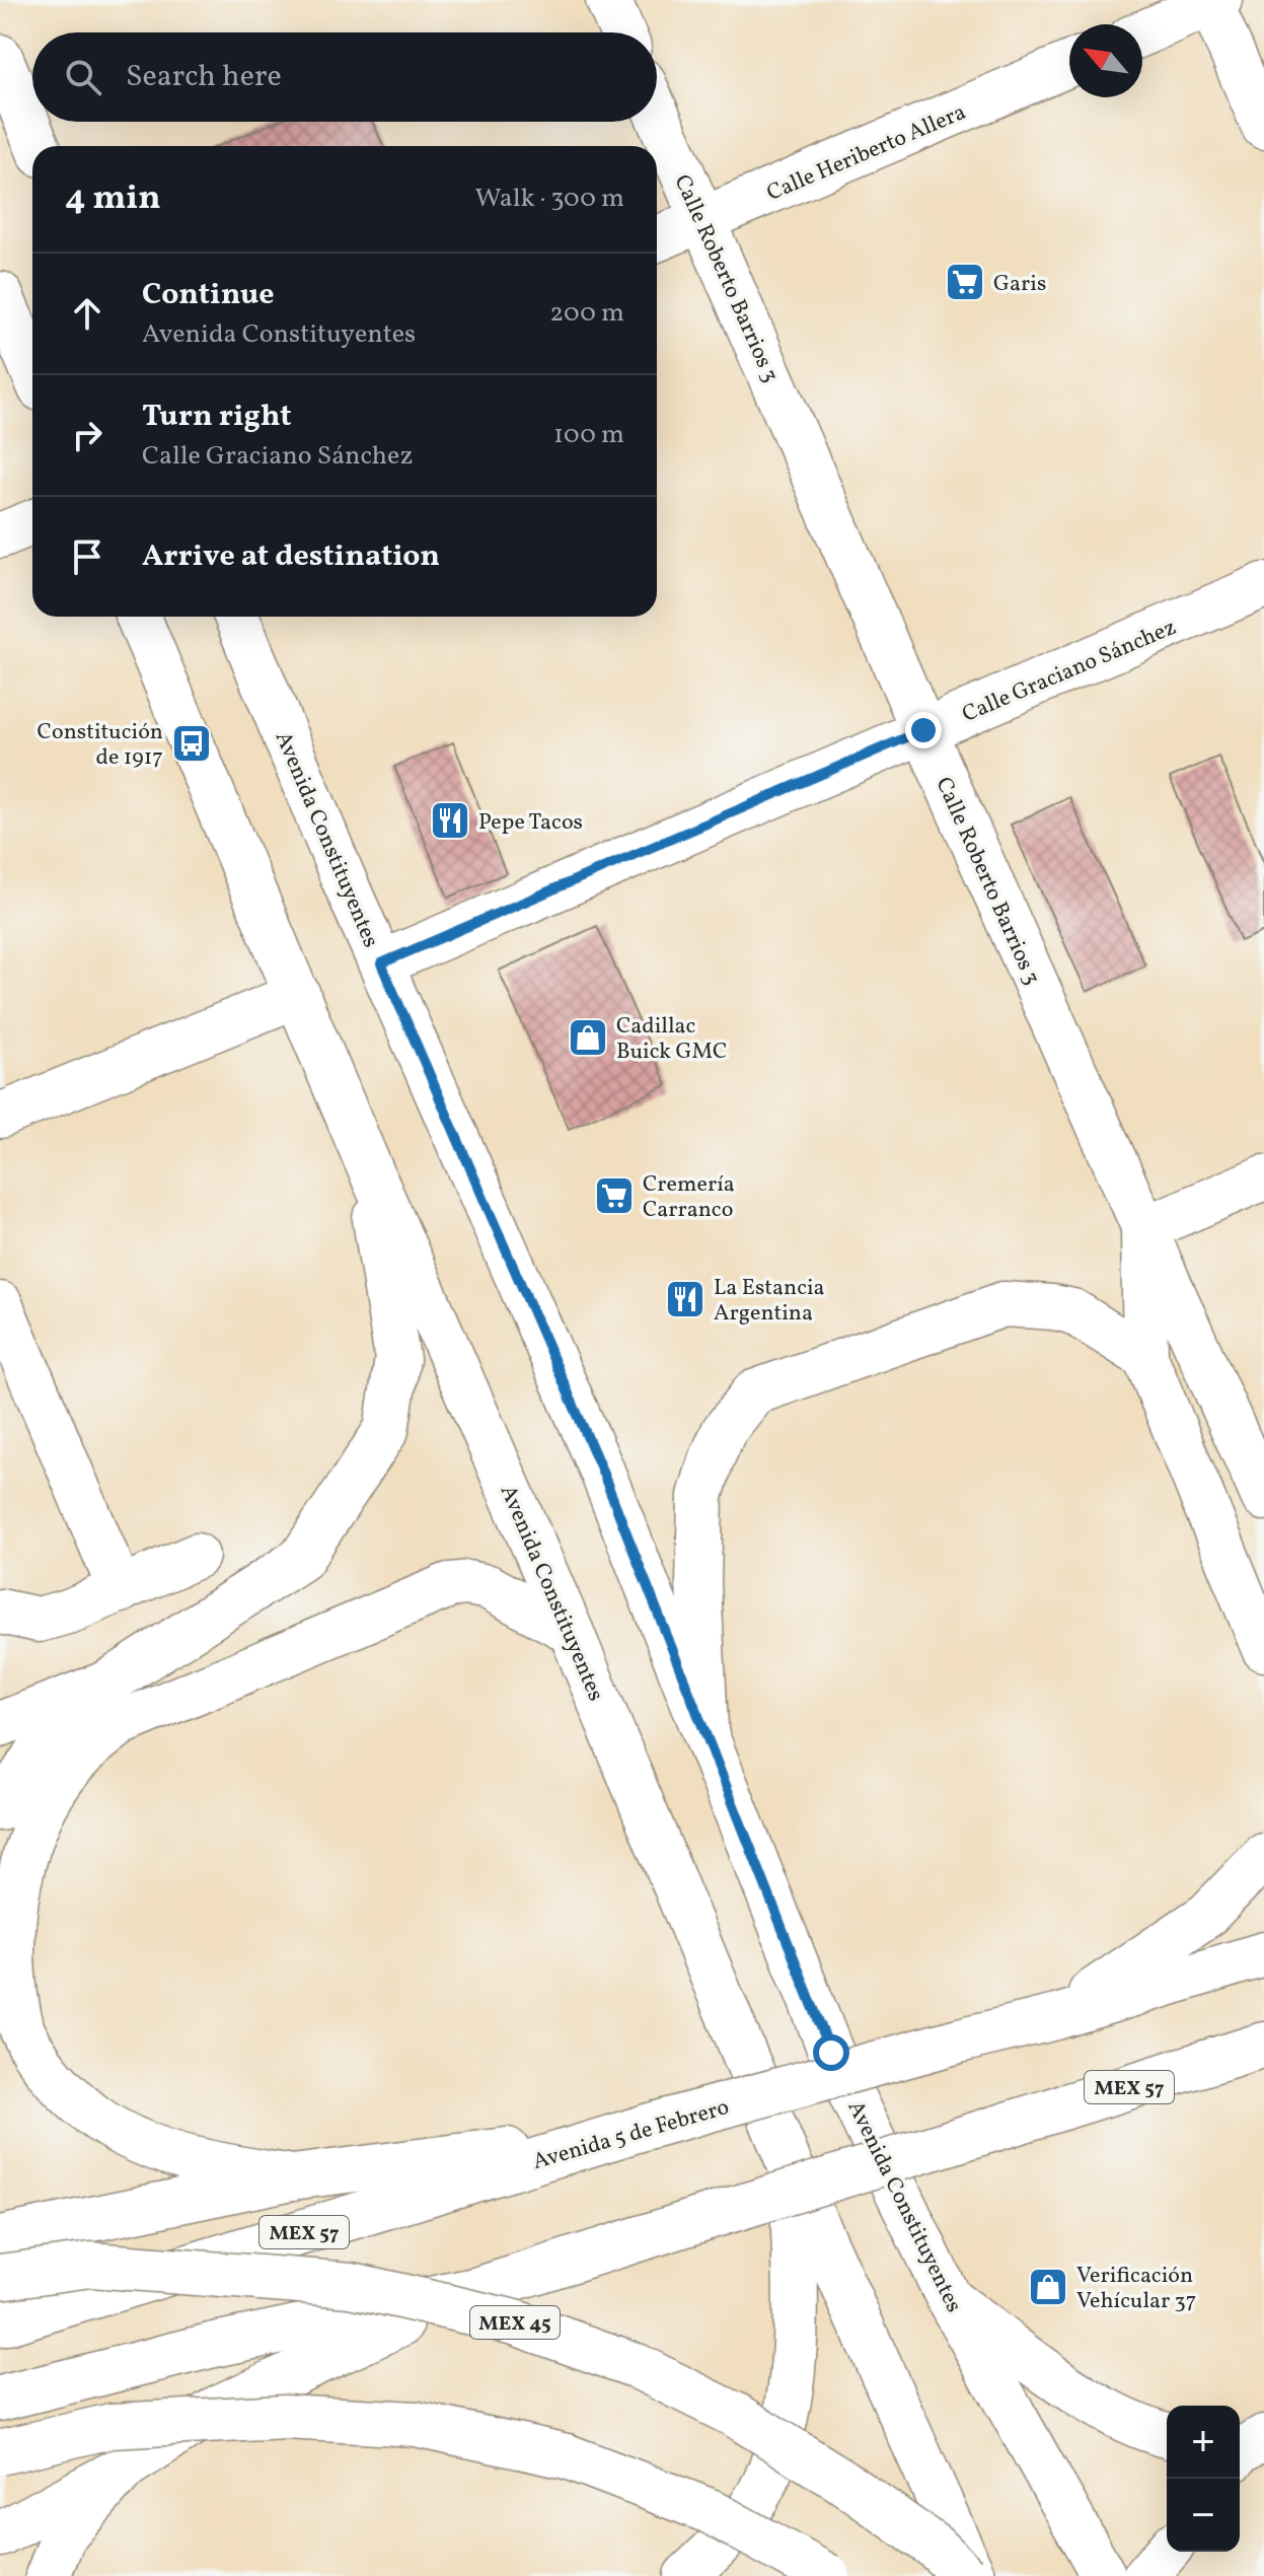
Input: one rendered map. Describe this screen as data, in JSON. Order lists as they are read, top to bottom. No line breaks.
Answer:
{"streets":{"main road":["Calle Heriberto Allera","Calle Roberto Barrios 3","Calle Graciano Sánchez","Avenida Constituyentes","MEX 57","Avenida 5 de Febrero","MEX 45"]},"crossings":[["Calle Heriberto Allera","Calle Roberto Barrios 3"],["Calle Roberto Barrios 3","Calle Graciano Sánchez"],["Calle Graciano Sánchez","Avenida Constituyentes"]],"places":{"supermarket":["Garis","Cremería Carranco"],"bus stop":["Constitución de 1917"],"restaurant":["Pepe Tacos","La Estancia Argentina"],"shop":["Cadillac Buick GMC","Verificación Vehícular 37"]},"north":"top left","page":{"search":"Search here","heading":["4 min","Walk · 300 m"],"list":[["Continue","Avenida Constituyentes","200 m"],["Turn right","Calle Graciano Sánchez","100 m"],"Arrive at destination"],"map_buttons":["+","−"]}}
